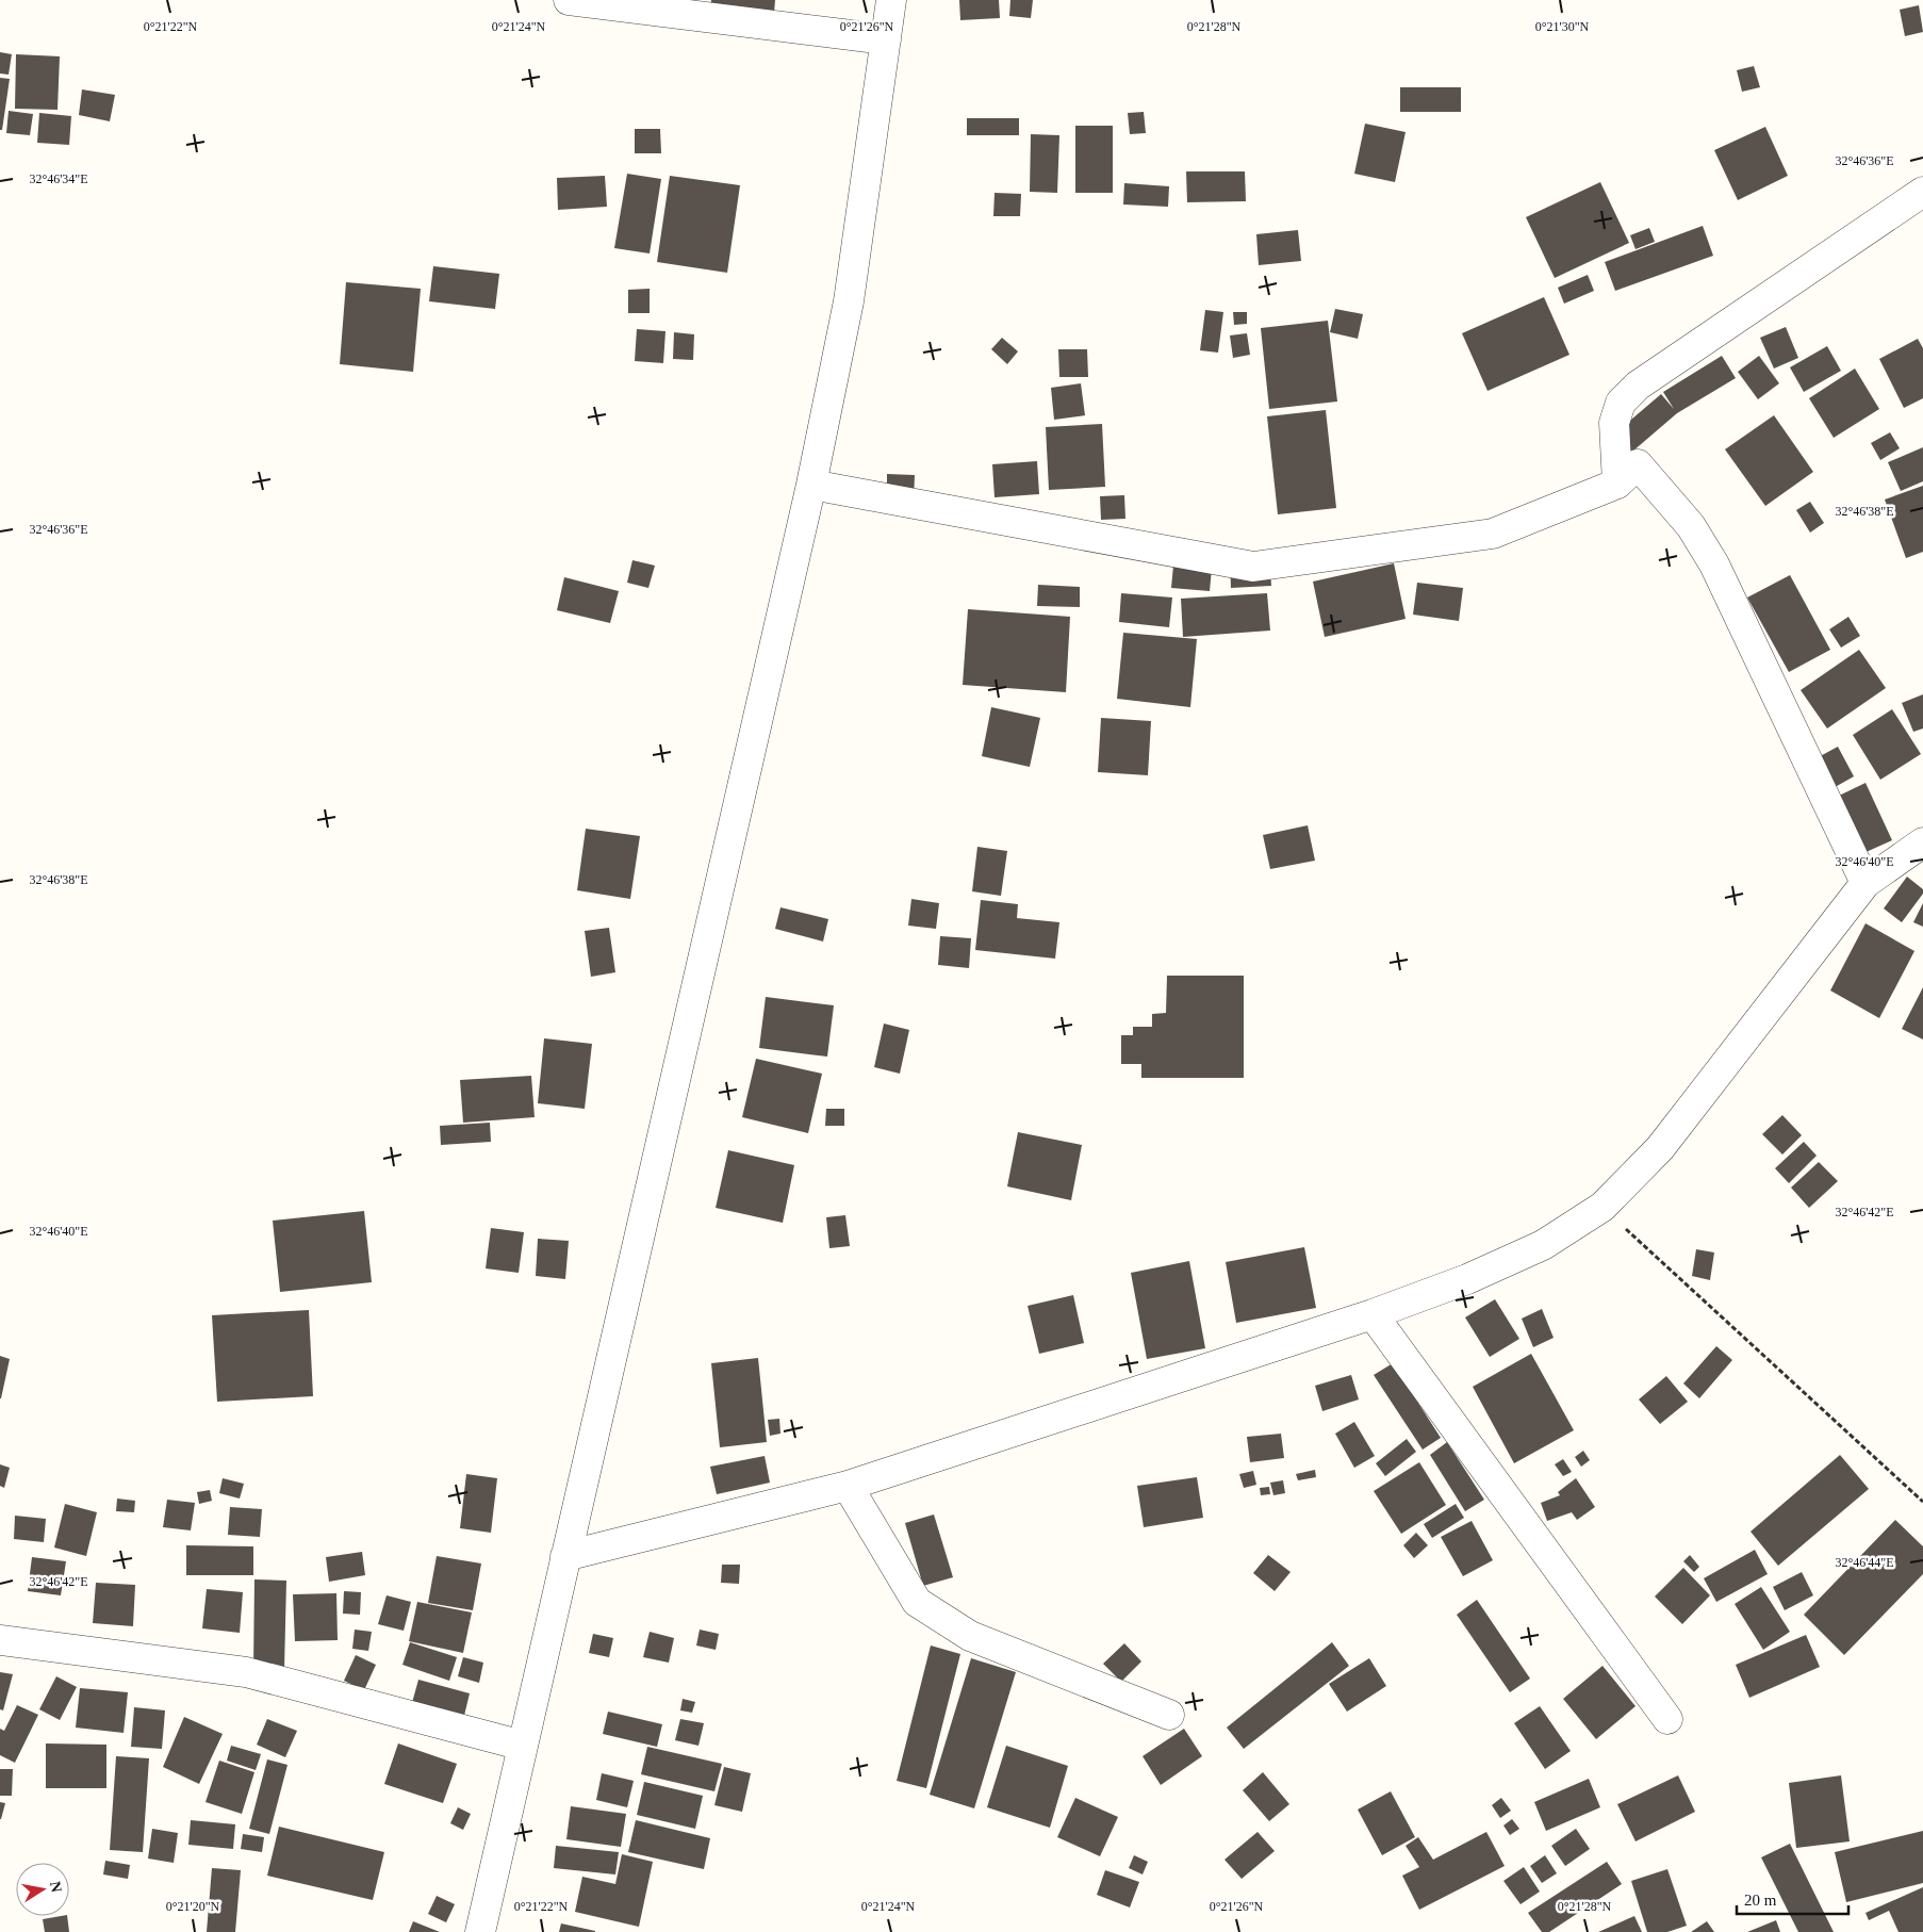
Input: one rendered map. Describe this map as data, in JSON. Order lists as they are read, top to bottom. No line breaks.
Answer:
{"scale_bar":"20 m","north":"right","coordinates":["0°21'22\"N","0°21'24\"N","0°21'26\"N","0°21'28\"N","0°21'30\"N","32°46'36\"E","32°46'34\"E","32°46'38\"E","32°46'40\"E","32°46'42\"E","32°46'44\"E","0°21'20\"N"]}
